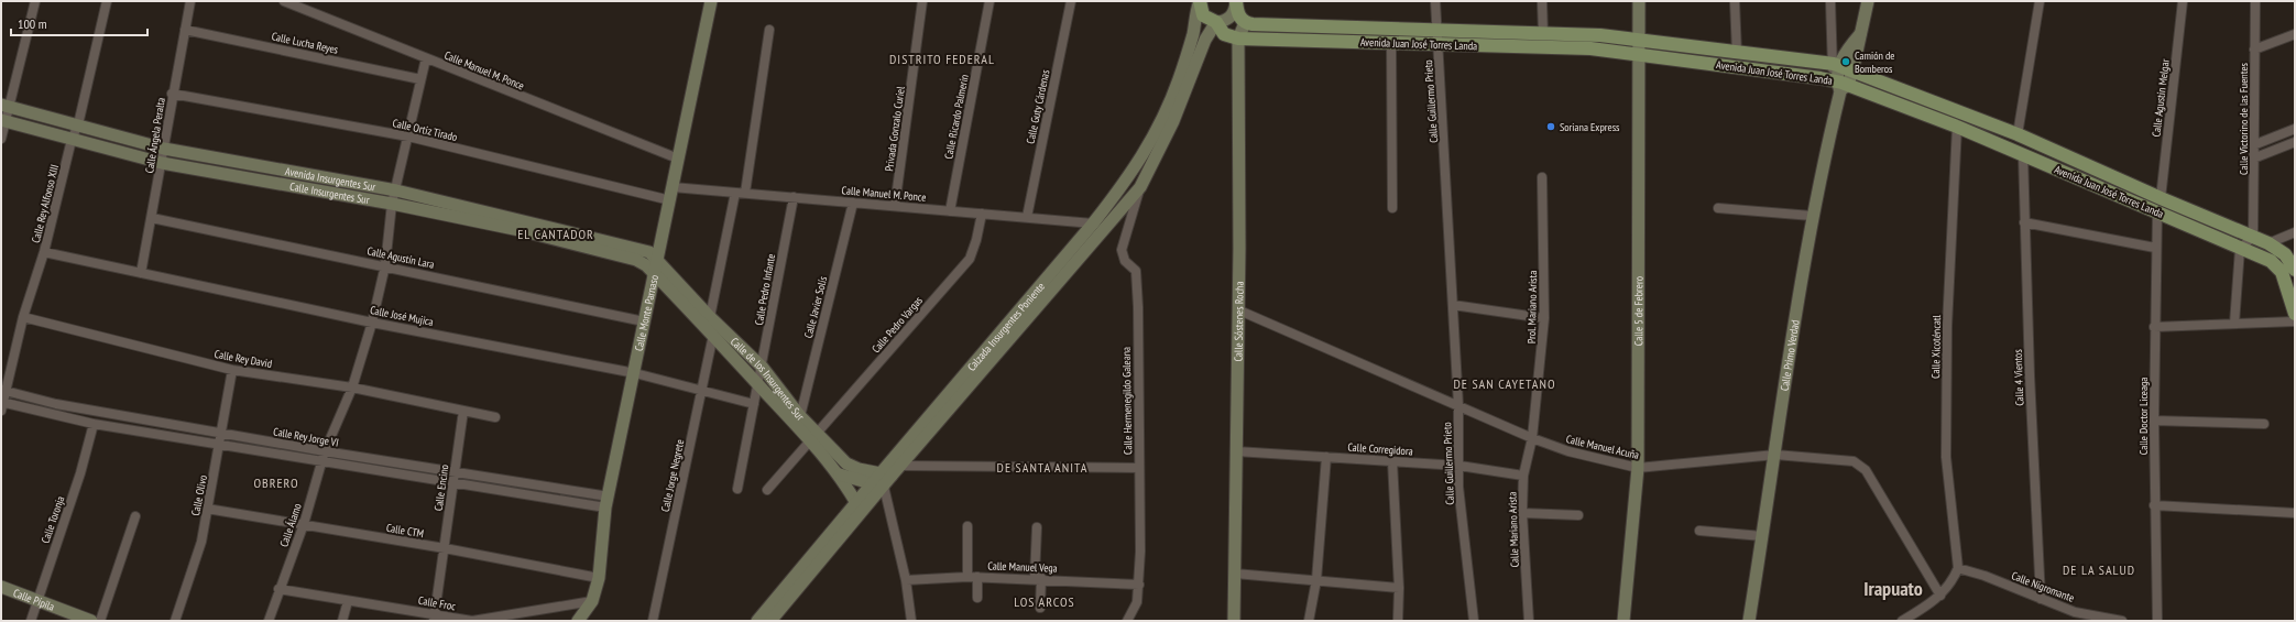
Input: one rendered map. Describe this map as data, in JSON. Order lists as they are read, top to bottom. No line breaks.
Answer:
{"streets":{"main road":["Avenida Juan José Torres Landa"],"street":["Calle Lucha Reyes","Calle Manuel M. Ponce","Calle Agustín Melgar","Calle Guillermo Prieto","Calle Guty Cárdenas","Calle Ricardo Palmerín","Calle Victorino de las Fuentes","Privada Gonzalo Curiel","Calle Ortiz Tirado","Calle Ángela Peralta","Avenida Insurgentes Sur","Calle Insurgentes Sur","Calle Rey Alfonso XIII","Calle Agustín Lara","Calle Pedro Infante","Calle Javier Solís","Prol. Mariano Arista","Calle 5 de Febrero","Calle Monte Parnaso","Calle José Mujica","Calle Sóstenes Rocha","Calle Pedro Vargas","Calzada Insurgentes Poniente","Calle Xicoténcatl","Calle Primo Verdad","Calle Rey David","Calle 4 Vientos","Calle de los Insurgentes Sur","Calle Hermenegildo Galeana","Calle Doctor Liceaga","Calle Rey Jorge VI","Calle Manuel Acuña","Calle Corregidora","Calle Jorge Negrete","Calle Encino","Calle Olivo","Calle Toronja","Calle Álamo","Calle Mariano Arista","Calle CTM","Calle Manuel Vega","Calle Nigromante","Calle Pípila","Calle Froc"]},"crossings":[["Calle Lucha Reyes","Calle Ángela Peralta"],["Calle Lucha Reyes","Calle Álamo"],["Avenida Juan José Torres Landa","Calle Agustín Melgar"],["Avenida Juan José Torres Landa","Calle Guillermo Prieto"],["Avenida Juan José Torres Landa","Calle Victorino de las Fuentes"],["Avenida Juan José Torres Landa","Calle 5 de Febrero"],["Avenida Juan José Torres Landa","Calle Sóstenes Rocha"],["Avenida Juan José Torres Landa","Calzada Insurgentes Poniente"],["Avenida Juan José Torres Landa","Calle Xicoténcatl"],["Avenida Juan José Torres Landa","Calle Primo Verdad"],["Avenida Juan José Torres Landa","Calle 4 Vientos"],["Avenida Juan José Torres Landa","Calle Doctor Liceaga"],["Calle Manuel M. Ponce","Calle Guty Cárdenas"],["Calle Manuel M. Ponce","Calle Ricardo Palmerín"],["Calle Manuel M. Ponce","Privada Gonzalo Curiel"],["Calle Manuel M. Ponce","Calle Pedro Infante"],["Calle Manuel M. Ponce","Calle Javier Solís"],["Calle Manuel M. Ponce","Calle Monte Parnaso"],["Calle Manuel M. Ponce","Calle Pedro Vargas"],["Calle Manuel M. Ponce","Calzada Insurgentes Poniente"],["Calle Manuel M. Ponce","Calle Álamo"],["Calle Guillermo Prieto","Calle Manuel Acuña"],["Calle Guillermo Prieto","Calle Corregidora"],["Calle Ortiz Tirado","Calle Ángela Peralta"],["Calle Ortiz Tirado","Calle Monte Parnaso"],["Calle Ortiz Tirado","Calle Álamo"],["Calle Ángela Peralta","Avenida Insurgentes Sur"],["Calle Ángela Peralta","Calle Insurgentes Sur"],["Calle Ángela Peralta","Calle Agustín Lara"],["Calle Ángela Peralta","Calle José Mujica"],["Avenida Insurgentes Sur","Calle Rey Alfonso XIII"],["Avenida Insurgentes Sur","Calle Monte Parnaso"],["Avenida Insurgentes Sur","Calle de los Insurgentes Sur"],["Avenida Insurgentes Sur","Calle Álamo"],["Calle Insurgentes Sur","Calle Rey Alfonso XIII"],["Calle Insurgentes Sur","Calle Monte Parnaso"],["Calle Insurgentes Sur","Calle de los Insurgentes Sur"],["Calle Insurgentes Sur","Calle Álamo"],["Calle Rey Alfonso XIII","Calle José Mujica"],["Calle Rey Alfonso XIII","Calle Rey David"],["Calle Rey Alfonso XIII","Calle Rey Jorge VI"],["Calle Agustín Lara","Calle Monte Parnaso"],["Calle Agustín Lara","Calle Álamo"],["Calle Pedro Infante","Calle José Mujica"],["Calle Pedro Infante","Calle de los Insurgentes Sur"],["Calle Javier Solís","Calle de los Insurgentes Sur"],["Prol. Mariano Arista","Calle Manuel Acuña"],["Prol. Mariano Arista","Calle Mariano Arista"],["Calle 5 de Febrero","Calle Manuel Acuña"],["Calle Monte Parnaso","Calle José Mujica"],["Calle Monte Parnaso","Calle de los Insurgentes Sur"],["Calle Monte Parnaso","Calle Rey Jorge VI"],["Calle Monte Parnaso","Calle CTM"],["Calle Monte Parnaso","Calle Froc"],["Calle José Mujica","Calle Jorge Negrete"],["Calle José Mujica","Calle Álamo"],["Calle Sóstenes Rocha","Calle Manuel Acuña"],["Calle Sóstenes Rocha","Calle Corregidora"],["Calle Pedro Vargas","Calle de los Insurgentes Sur"],["Calzada Insurgentes Poniente","Calle de los Insurgentes Sur"],["Calzada Insurgentes Poniente","Calle Hermenegildo Galeana"],["Calle Xicoténcatl","Calle Nigromante"],["Calle Primo Verdad","Calle Manuel Acuña"],["Calle Rey David","Calle Encino"],["Calle Rey David","Calle Olivo"],["Calle Rey David","Calle Álamo"],["Calle 4 Vientos","Calle Nigromante"],["Calle de los Insurgentes Sur","Calle Jorge Negrete"],["Calle Hermenegildo Galeana","Calle Manuel Vega"],["Calle Rey Jorge VI","Calle Encino"],["Calle Rey Jorge VI","Calle Olivo"],["Calle Rey Jorge VI","Calle Toronja"],["Calle Rey Jorge VI","Calle Álamo"],["Calle Manuel Acuña","Calle Mariano Arista"],["Calle Corregidora","Calle Mariano Arista"],["Calle Encino","Calle CTM"],["Calle Encino","Calle Froc"],["Calle Olivo","Calle CTM"],["Calle Toronja","Calle Pípila"],["Calle Álamo","Calle CTM"],["Calle Álamo","Calle Froc"]],"districts":["DISTRITO FEDERAL","EL CANTADOR","DE SAN CAYETANO","DE SANTA ANITA","OBRERO","DE LA SALUD","Irapuato","LOS ARCOS"],"places":["Camión de Bomberos","Soriana Express"],"scale_bar":"100 m"}
